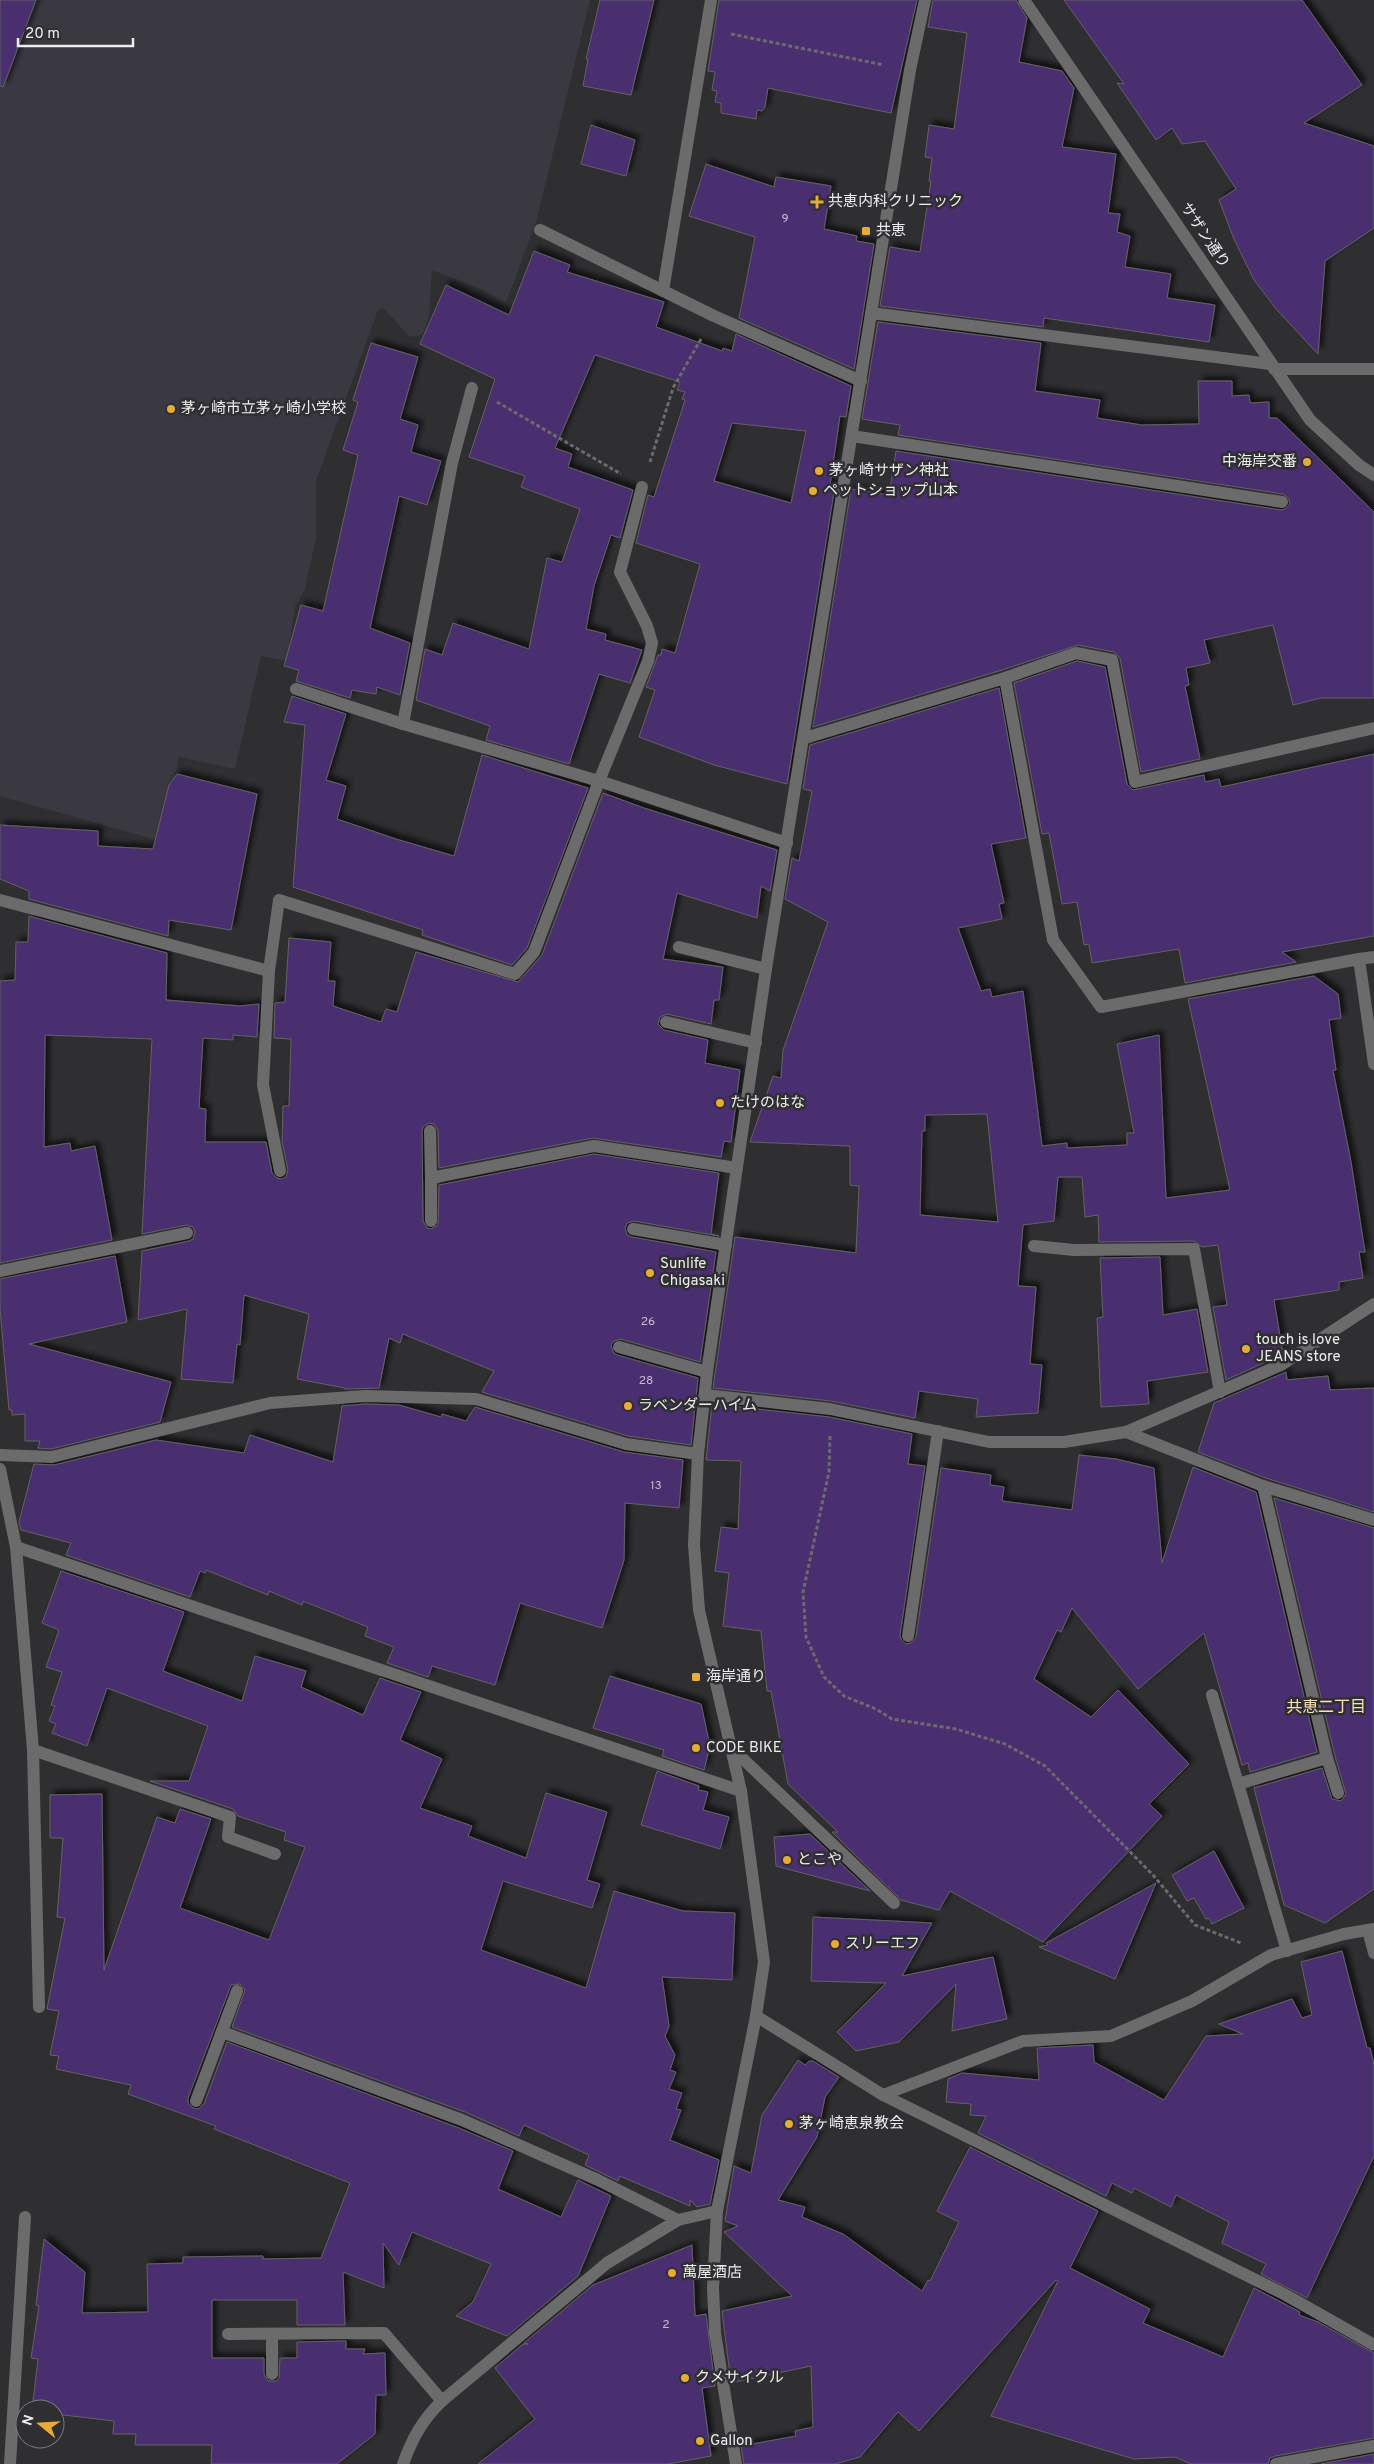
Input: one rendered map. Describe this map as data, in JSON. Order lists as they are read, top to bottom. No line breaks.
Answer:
{"streets":{"street":["サザン通り"]},"districts":["共恵二丁目"],"places":{"health":["共恵内科クリニック"],"transit":["共恵","海岸通り"],"other":["茅ヶ崎市立茅ヶ崎小学校","中海岸交番","茅ヶ崎サザン神社","ペットショップ山本","たけのはな","Sunlife Chigasaki","touch is love JEANS store","ラベンダーハイム","CODE BIKE","とこや","スリーエフ","茅ヶ崎恵泉教会","萬屋酒店","クメサイクル","Gallon"]},"house_numbers":["9","26","28","13","2"],"scale_bar":"20 m","north":"left"}
